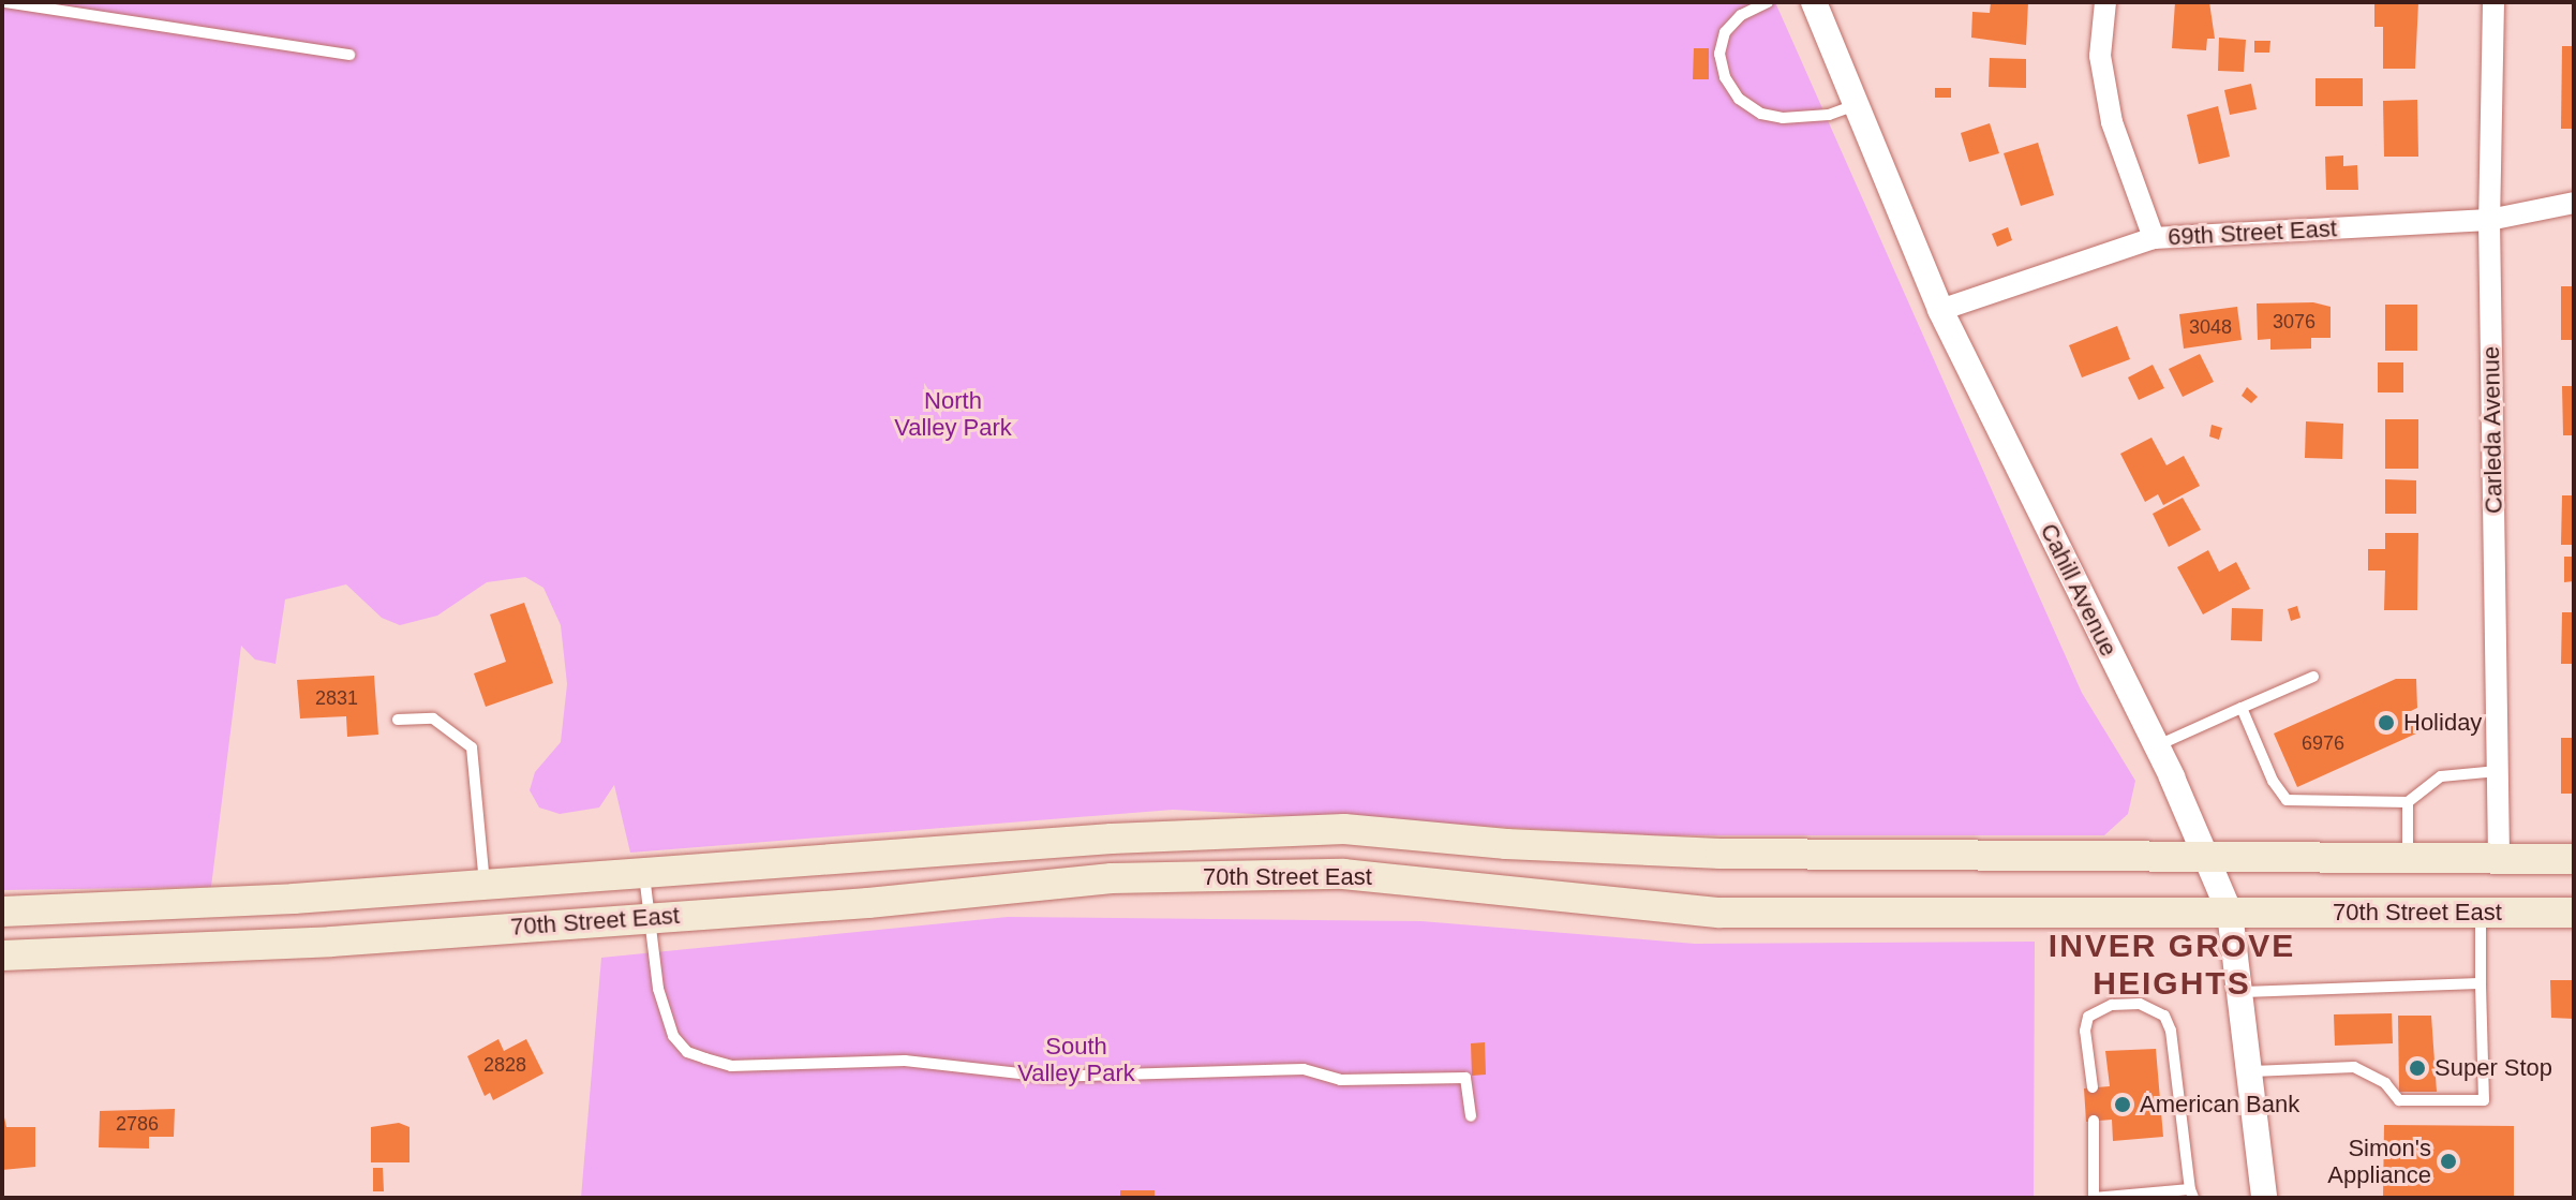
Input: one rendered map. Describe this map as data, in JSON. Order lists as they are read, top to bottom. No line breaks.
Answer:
{"streets":{"main road":["70th Street East"],"street":["69th Street East","Carleda Avenue","Cahill Avenue"]},"crossings":[["69th Street East","Carleda Avenue"],["69th Street East","Cahill Avenue"],["Carleda Avenue","70th Street East"],["Cahill Avenue","70th Street East"]],"districts":["INVER GROVE HEIGHTS"],"parks":["North Valley Park","South Valley Park"],"places":["Holiday","Super Stop","American Bank","Simon's Appliance"],"house_numbers":["3076","3048","2831","6976","2828","2786"]}
